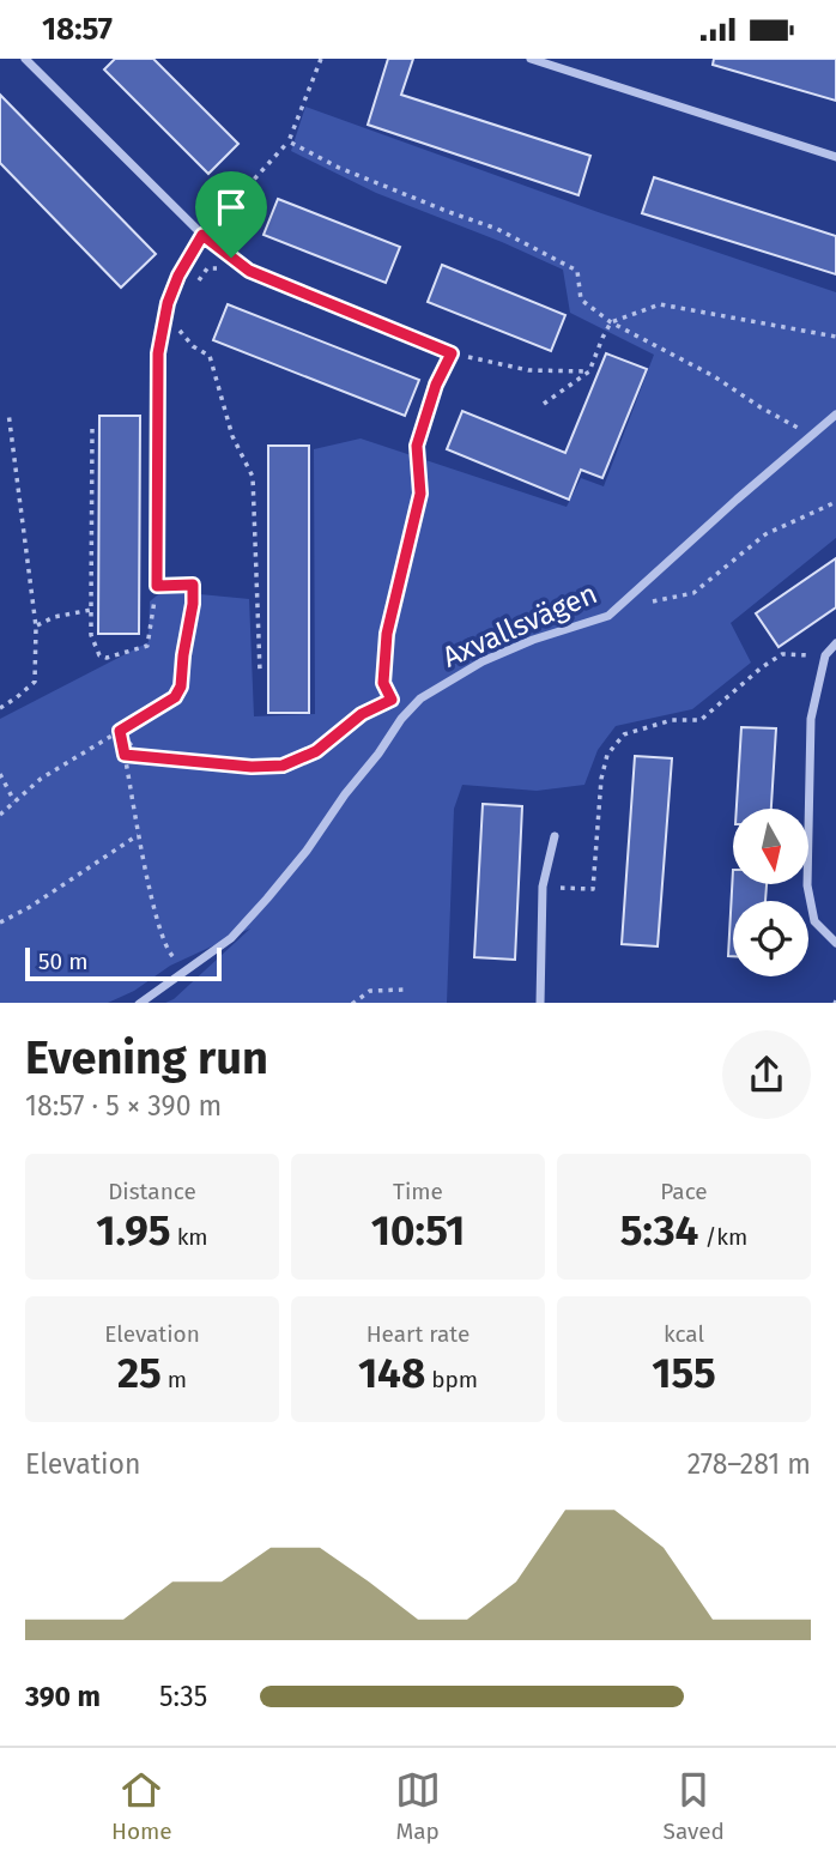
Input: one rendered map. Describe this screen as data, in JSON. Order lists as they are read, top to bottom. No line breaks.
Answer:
{"streets":{"street":["Axvallsvägen"]},"scale_bar":"50 m","north":"bottom","page":{"status":"18:57","scale":"50 m","heading":["Evening run","18:57 · 5 × 390 m"],"stats":[["Distance","1.95 km"],["Time","10:51"],["Pace","5:34 /km"],["Elevation","25 m"],["Heart rate","148 bpm"],["kcal","155"]],"chart":["Elevation","278–281 m"],"list":[{"name":"390 m","note":"5:35"}],"tabs":["Home","Map","Saved"]}}
